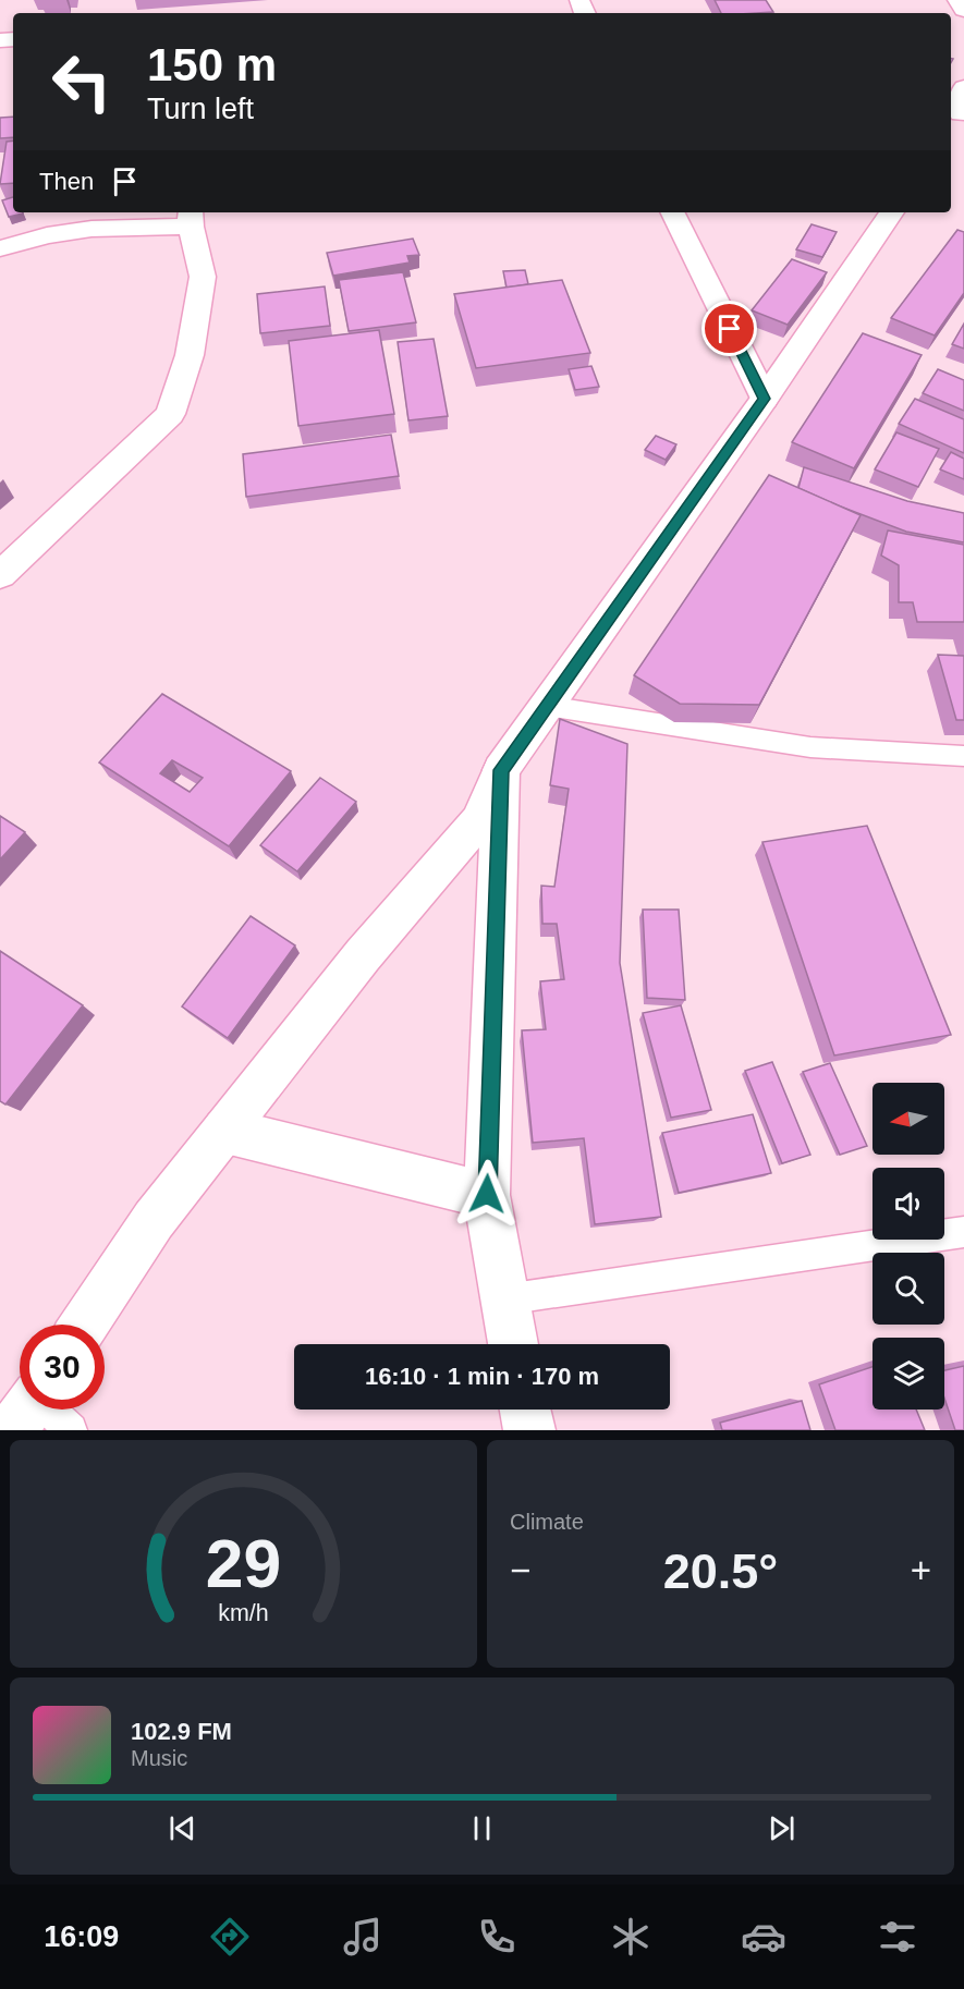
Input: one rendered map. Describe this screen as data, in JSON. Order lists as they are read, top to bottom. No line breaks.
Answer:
{"north":"left","page":{"turn":["150 m","Turn left"],"then":"Then","limit":"30","trip":"16:10 · 1 min · 170 m","tile":"Climate","heat":["−","20.5°","+"],"song":["102.9 FM","Music"],"tabs":"16:09","gauge":["29","km/h"]}}
